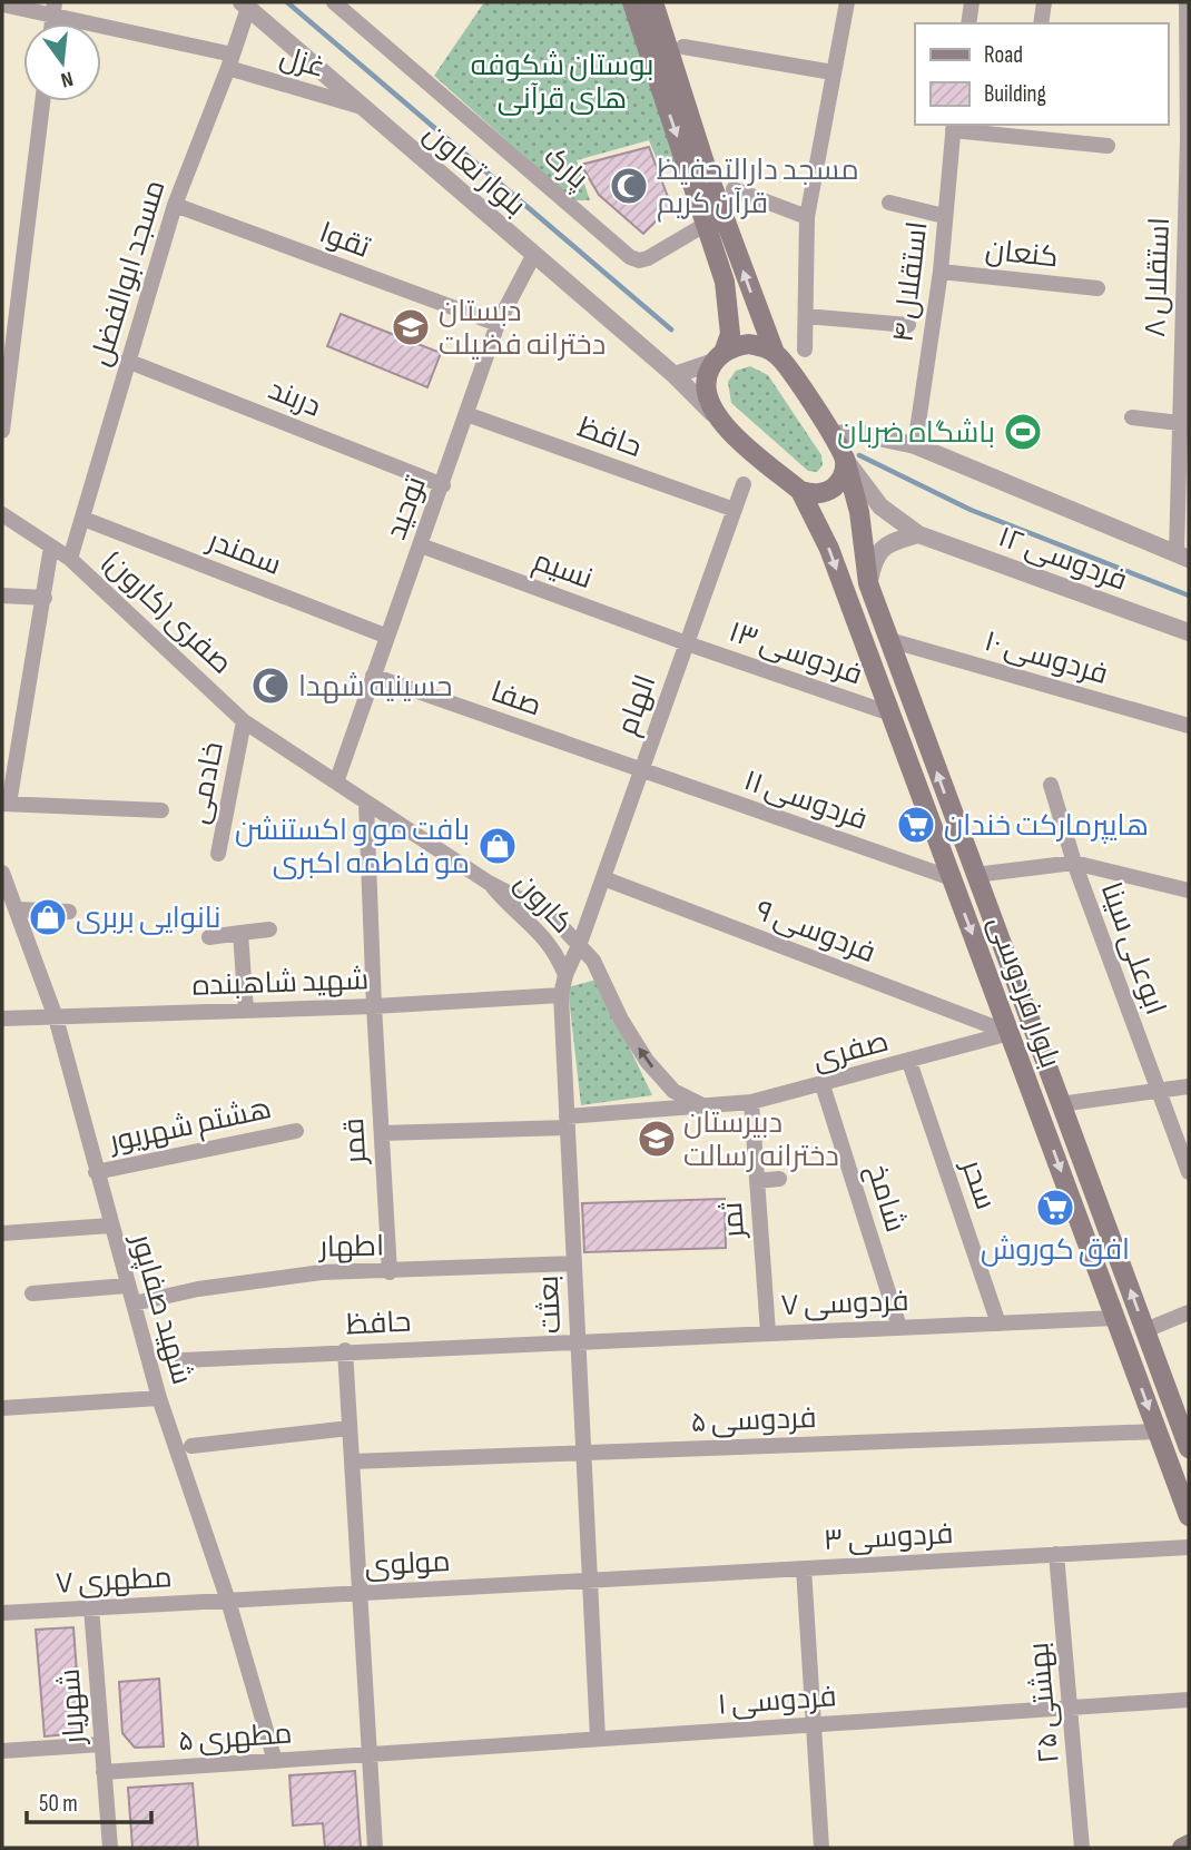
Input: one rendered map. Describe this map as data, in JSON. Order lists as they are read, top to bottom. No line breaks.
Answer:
{"streets":{"main road":["بلوار فردوسی"],"street":["غزل","پارک","بلوار تعاون","تقوا","کنعان","مسجد ابوالفضل","استقلال ۸","استقلال ۴","دربند","حافظ","توحید","سمندر","فردوسی ۱۲","نسیم","صفری (کارون)","فردوسی ۱۳","فردوسی ۱۰","صفا","الهام","خادمی","فردوسی ۱۱","کارون","فردوسی ۹","ابوعلی سینا","شهید شاهبنده","صفری","هشتم شهریور","قمر","سحر","شامخ","ثمر","اطهار","فردوسی ۷","بعثت","شهید صفاپور","فردوسی ۵","فردوسی ۳","مولوی","مطهری ۷","فردوسی ۱","بهشتی ۲۵","شهریار","مطهری ۵"]},"crossings":[["غزل","بلوار تعاون"],["غزل","مسجد ابوالفضل"],["بلوار تعاون","مسجد ابوالفضل"],["بلوار تعاون","توحید"],["تقوا","مسجد ابوالفضل"],["تقوا","توحید"],["کنعان","استقلال ۴"],["مسجد ابوالفضل","دربند"],["مسجد ابوالفضل","سمندر"],["مسجد ابوالفضل","صفری (کارون)"],["دربند","توحید"],["حافظ","توحید"],["حافظ","الهام"],["حافظ","فردوسی ۷"],["حافظ","بعثت"],["توحید","سمندر"],["توحید","نسیم"],["توحید","صفری (کارون)"],["توحید","صفا"],["فردوسی ۱۲","بلوار فردوسی"],["نسیم","فردوسی ۱۳"],["نسیم","الهام"],["صفری (کارون)","خادمی"],["صفری (کارون)","کارون"],["صفری (کارون)","قمر"],["فردوسی ۱۳","الهام"],["فردوسی ۱۳","بلوار فردوسی"],["فردوسی ۱۰","بلوار فردوسی"],["صفا","الهام"],["صفا","فردوسی ۱۱"],["الهام","فردوسی ۱۱"],["الهام","کارون"],["الهام","فردوسی ۹"],["الهام","بعثت"],["فردوسی ۱۱","بلوار فردوسی"],["کارون","صفری"],["کارون","بعثت"],["فردوسی ۹","بلوار فردوسی"],["فردوسی ۹","صفری"],["شهید شاهبنده","قمر"],["شهید شاهبنده","بعثت"],["شهید شاهبنده","شهید صفاپور"],["بلوار فردوسی","صفری"],["بلوار فردوسی","فردوسی ۷"],["بلوار فردوسی","فردوسی ۵"],["صفری","قمر"],["صفری","سحر"],["صفری","شامخ"],["صفری","ثمر"],["صفری","بعثت"],["هشتم شهریور","شهید صفاپور"],["قمر","اطهار"],["سحر","فردوسی ۷"],["شامخ","فردوسی ۷"],["ثمر","فردوسی ۷"],["اطهار","بعثت"],["اطهار","شهید صفاپور"],["فردوسی ۷","بعثت"],["بعثت","فردوسی ۵"],["بعثت","فردوسی ۳"],["بعثت","مولوی"],["بعثت","فردوسی ۱"],["شهید صفاپور","مولوی"],["شهید صفاپور","مطهری ۷"],["شهید صفاپور","مطهری ۵"],["فردوسی ۳","مولوی"],["فردوسی ۳","بهشتی ۲۵"],["مولوی","مطهری ۷"],["مطهری ۷","شهریار"],["فردوسی ۱","بهشتی ۲۵"],["فردوسی ۱","مطهری ۵"],["شهریار","مطهری ۵"]],"one_way":["کارون"],"parks":["بوستان شکوفه های قرآنی"],"places":{"mosque":["مسجد دارالتحفیظ قرآن کریم","حسینیه شهدا"],"school or university":["دبستان دخترانه فضیلت","دبیرستان دخترانه رسالت"],"sports":["باشگاه ضربان"],"supermarket":["هایپرمارکت خندان","افق کوروش"],"shop":["بافت مو و اکستنشن مو فاطمه اکبری","نانوایی بربری"]},"legend":["Road","Building"],"scale_bar":"50 m","north":"bottom"}
